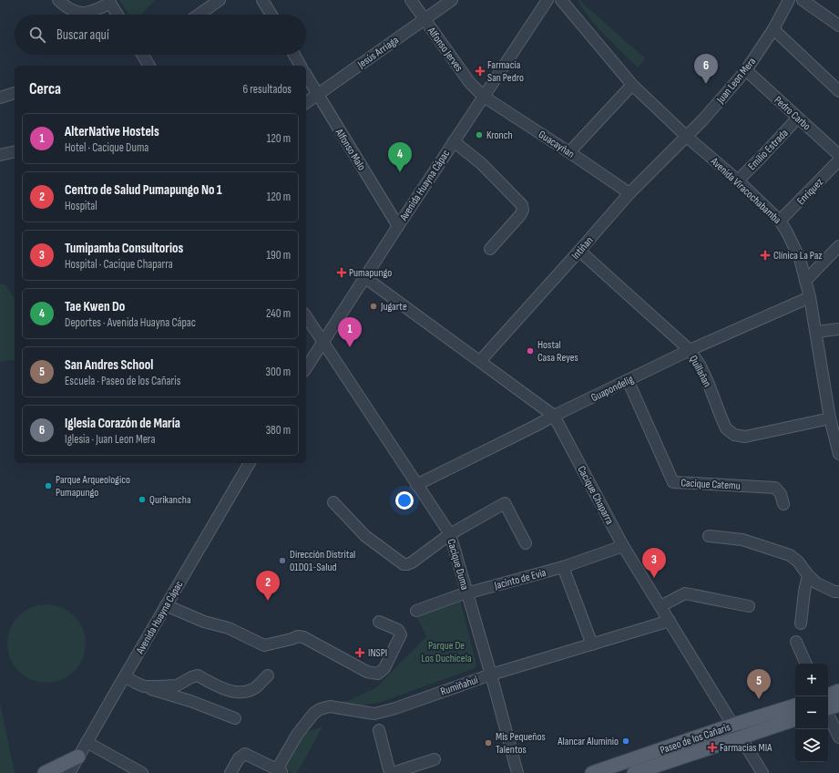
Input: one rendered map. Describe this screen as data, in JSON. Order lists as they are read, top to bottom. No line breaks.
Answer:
{"streets":{"main road":["Paseo de los Cañaris"],"street":["Alfonso Jerves","Jesús Arriaga","Juan Leon Mera","Pedro Carbo","Guacayñan","Alfonso Malo","Emilio Estrada","Avenida Huayna Cápac","Avenida Viracochabamba","Enriquez","Intiñan","Quillañan","Guapondelig","Cacique Catemu","Cacique Chaparra","Cacique Duma","Jacinto de Evia","Rumiñahui"]},"crossings":[["Alfonso Jerves","Jesús Arriaga"],["Alfonso Jerves","Guacayñan"],["Alfonso Jerves","Avenida Huayna Cápac"],["Jesús Arriaga","Alfonso Malo"],["Juan Leon Mera","Pedro Carbo"],["Juan Leon Mera","Avenida Viracochabamba"],["Juan Leon Mera","Intiñan"],["Pedro Carbo","Emilio Estrada"],["Guacayñan","Avenida Huayna Cápac"],["Guacayñan","Intiñan"],["Alfonso Malo","Avenida Huayna Cápac"],["Emilio Estrada","Avenida Viracochabamba"],["Avenida Huayna Cápac","Cacique Chaparra"],["Avenida Huayna Cápac","Cacique Duma"],["Avenida Viracochabamba","Enriquez"],["Avenida Viracochabamba","Intiñan"],["Avenida Viracochabamba","Quillañan"],["Avenida Viracochabamba","Guapondelig"],["Intiñan","Quillañan"],["Intiñan","Cacique Chaparra"],["Quillañan","Guapondelig"],["Guapondelig","Cacique Catemu"],["Guapondelig","Cacique Chaparra"],["Guapondelig","Cacique Duma"],["Cacique Chaparra","Jacinto de Evia"],["Cacique Chaparra","Rumiñahui"],["Cacique Chaparra","Paseo de los Cañaris"],["Cacique Duma","Jacinto de Evia"],["Cacique Duma","Rumiñahui"]],"parks":["Parque De Los Duchicela"],"places":{"health":["Farmacia San Pedro","Clínica La Paz","Pumapungo","INSPI","Farmacias MIA"],"other":["Kronch","Jugarte","Hostal Casa Reyes","Parque Arqueologico Pumapungo","Qurikancha","Dirección Distrital 01D01-Salud","Alancar Aluminio","Mis Pequeños Talentos"]},"page":{"search":"Buscar aquí","pins":["6","4","1","3","2","5"],"heading":["Cerca","6 resultados"],"list":[{"mark":"1","name":"AlterNative Hostels","note":"Hotel · Cacique Duma","value":"120 m"},{"mark":"2","name":"Centro de Salud Pumapungo No 1","note":"Hospital","value":"120 m"},{"mark":"3","name":"Tumipamba Consultorios","note":"Hospital · Cacique Chaparra","value":"190 m"},{"mark":"4","name":"Tae Kwen Do","note":"Deportes · Avenida Huayna Cápac","value":"240 m"},{"mark":"5","name":"San Andres School","note":"Escuela · Paseo de los Cañaris","value":"300 m"},{"mark":"6","name":"Iglesia Corazón de María","note":"Iglesia · Juan Leon Mera","value":"380 m"}],"map_buttons":["+","−"]}}
